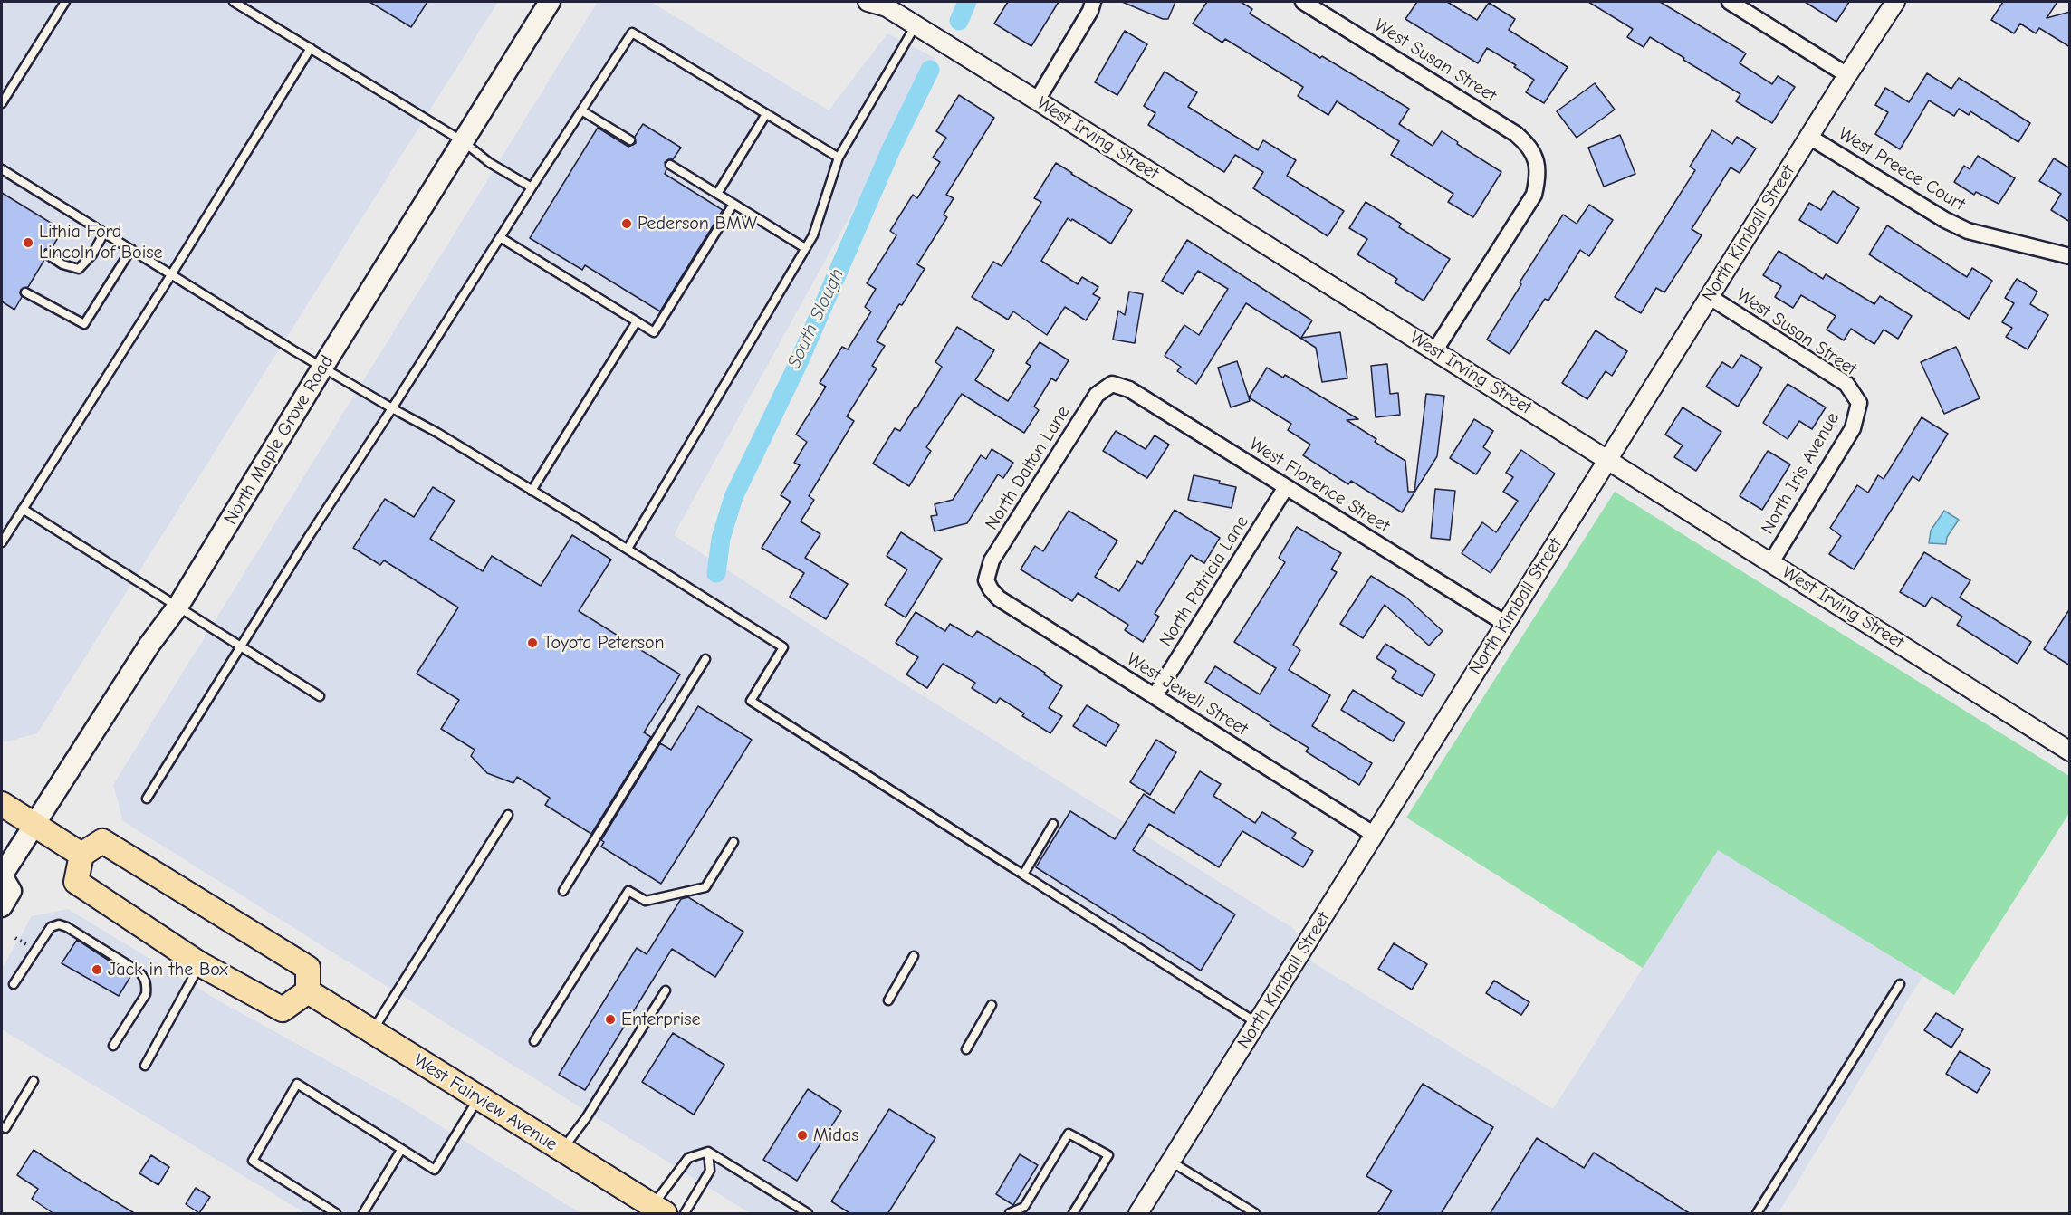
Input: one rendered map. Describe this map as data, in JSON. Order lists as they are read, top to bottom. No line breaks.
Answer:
{"streets":{"main road":["North Maple Grove Road","West Fairview Avenue"],"street":["West Susan Street","West Irving Street","West Preece Court","North Kimball Street","North Dalton Lane","North Iris Avenue","West Florence Street","North Patricia Lane","West Jewell Street"]},"crossings":[["West Susan Street","West Irving Street"],["West Susan Street","North Kimball Street"],["West Susan Street","North Iris Avenue"],["West Irving Street","North Kimball Street"],["West Irving Street","North Iris Avenue"],["West Preece Court","North Kimball Street"],["North Kimball Street","West Florence Street"],["North Kimball Street","West Jewell Street"],["North Dalton Lane","West Florence Street"],["North Dalton Lane","West Jewell Street"],["West Florence Street","North Patricia Lane"],["North Patricia Lane","West Jewell Street"]],"water":["South Slough"],"places":["Pederson BMW","Lithia Ford Lincoln of Boise","Toyota Peterson","Jack in the Box","Enterprise","Midas"]}
